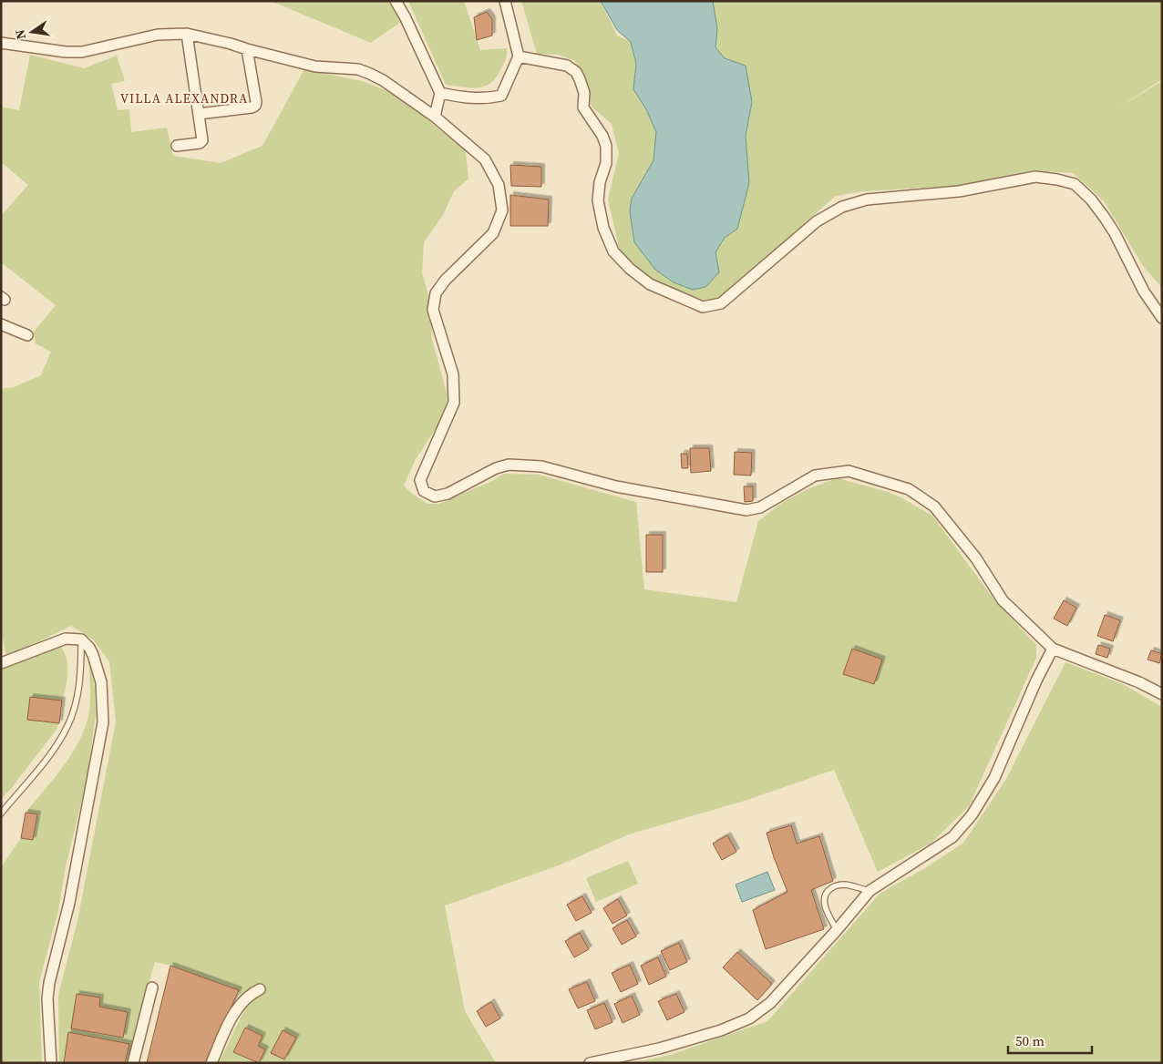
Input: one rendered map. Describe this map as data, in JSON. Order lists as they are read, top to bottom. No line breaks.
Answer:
{"districts":["VILLA ALEXANDRA"],"scale_bar":"50 m","north":"left"}
